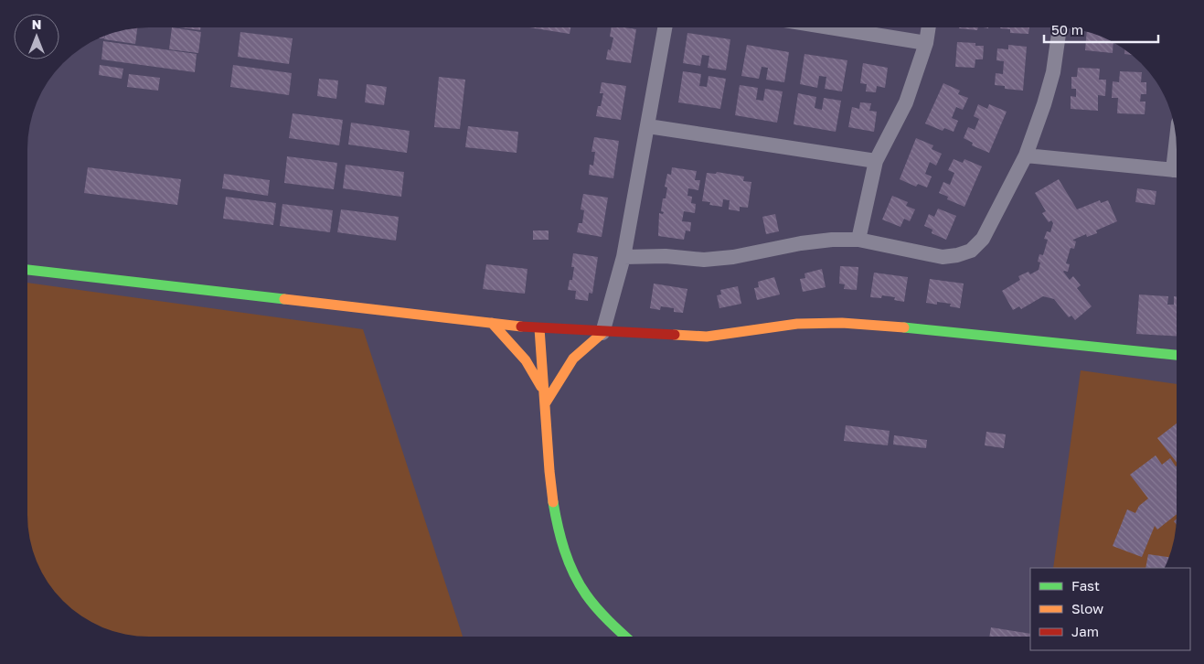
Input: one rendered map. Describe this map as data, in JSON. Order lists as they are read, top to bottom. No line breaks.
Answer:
{"legend":["Fast","Slow","Jam"],"scale_bar":"50 m","north":"top"}
